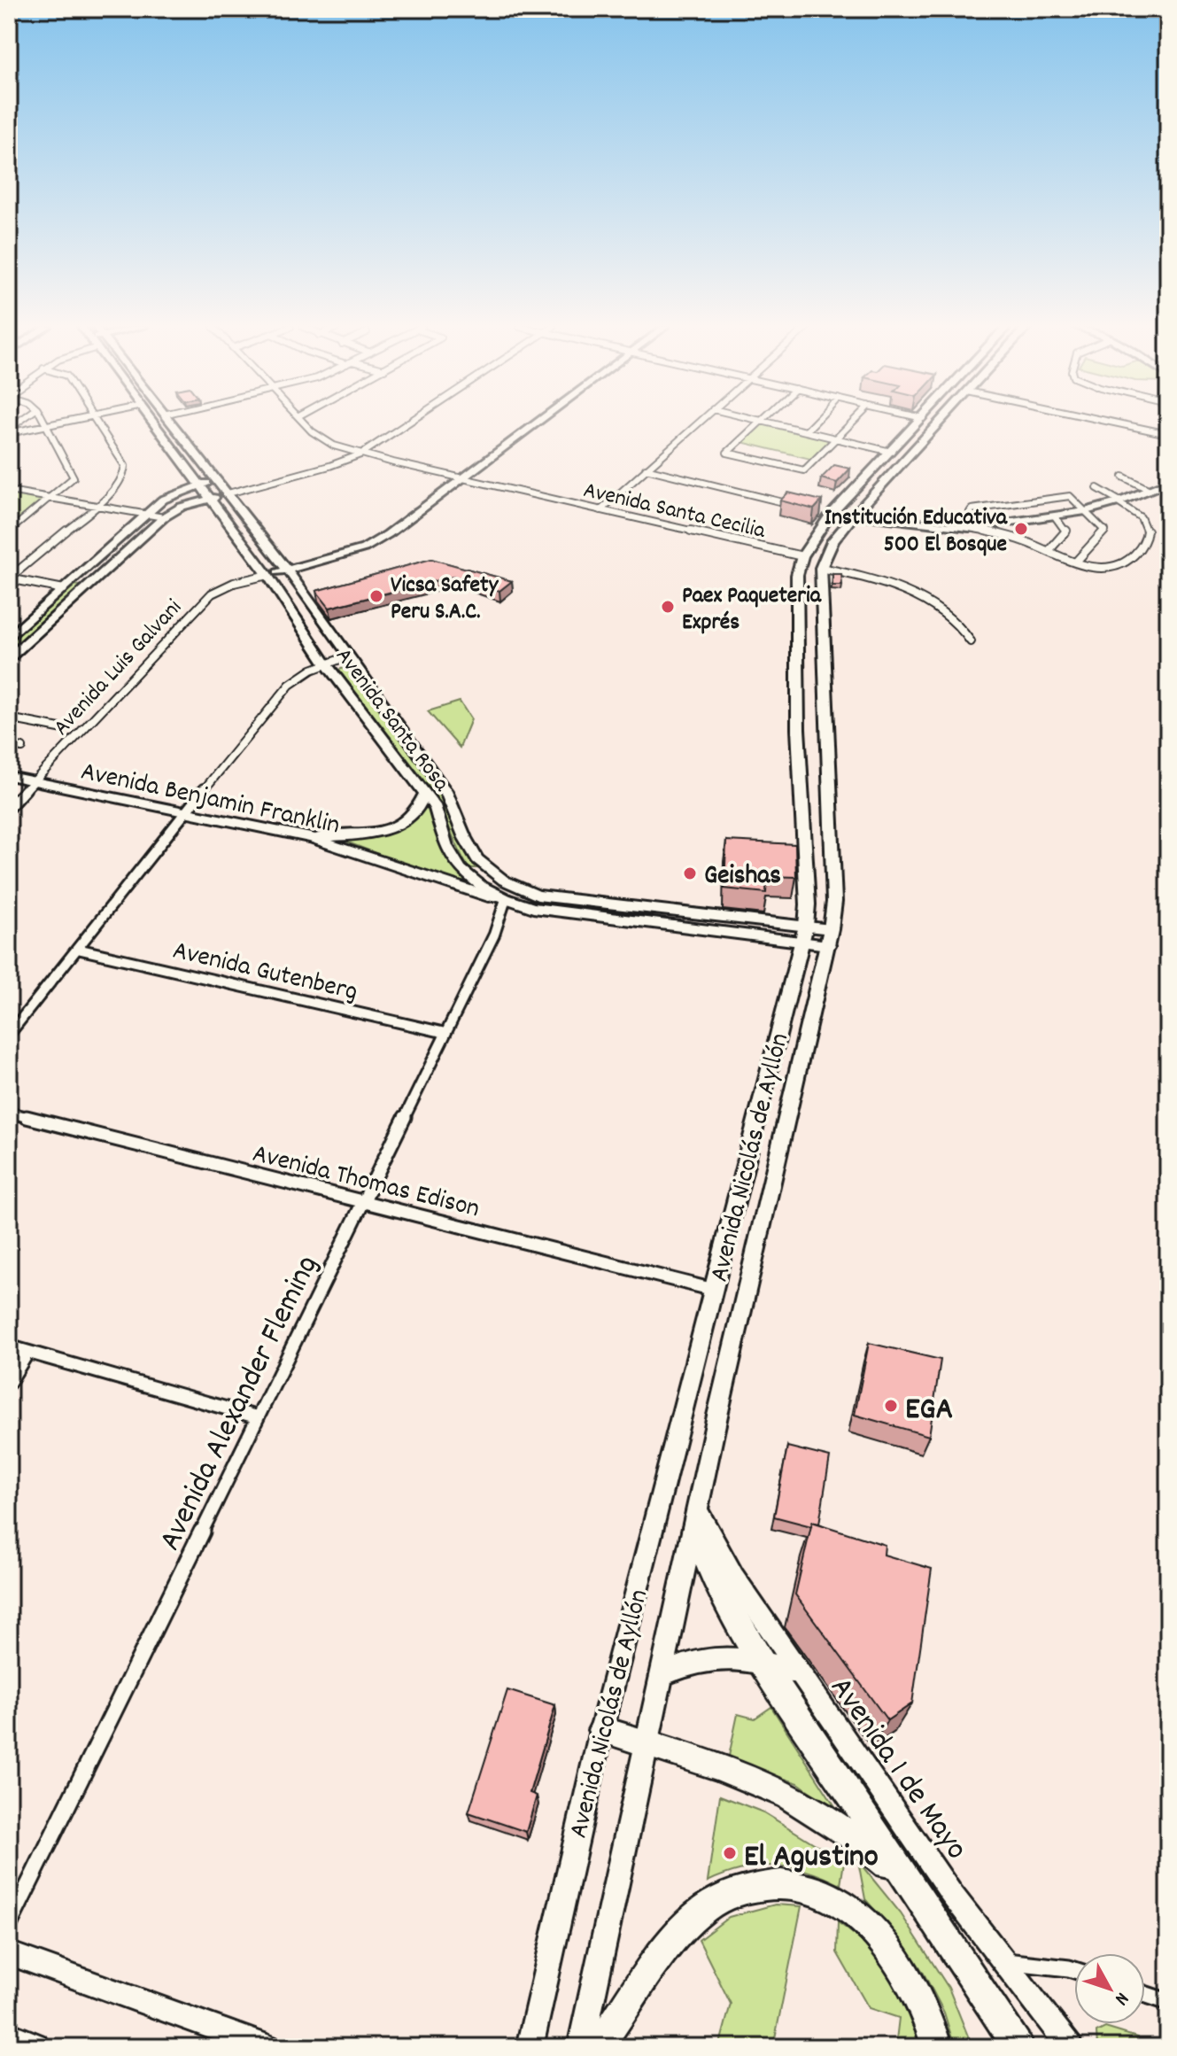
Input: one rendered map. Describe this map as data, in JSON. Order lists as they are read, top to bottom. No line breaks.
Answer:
{"streets":{"main road":["Avenida Santa Rosa","Avenida Benjamin Franklin","Avenida Nicolás de Ayllón","Avenida 1 de Mayo"],"street":["Avenida Santa Cecilia","Avenida Luis Galvani","Avenida Gutenberg","Avenida Thomas Edison","Avenida Alexander Fleming"]},"crossings":[["Avenida Santa Cecilia","Avenida Nicolás de Ayllón"],["Avenida Luis Galvani","Avenida Santa Rosa"],["Avenida Luis Galvani","Avenida Benjamin Franklin"],["Avenida Santa Rosa","Avenida Benjamin Franklin"],["Avenida Santa Rosa","Avenida Nicolás de Ayllón"],["Avenida Santa Rosa","Avenida Alexander Fleming"],["Avenida Benjamin Franklin","Avenida Alexander Fleming"],["Avenida Gutenberg","Avenida Alexander Fleming"],["Avenida Nicolás de Ayllón","Avenida Thomas Edison"],["Avenida Nicolás de Ayllón","Avenida 1 de Mayo"],["Avenida Thomas Edison","Avenida Alexander Fleming"]],"places":["Institución Educativa 500 El Bosque","Vicsa Safety Peru S.A.C.","Paex Paqueteria Exprés","Geishas","EGA","El Agustino"],"north":"bottom right"}
